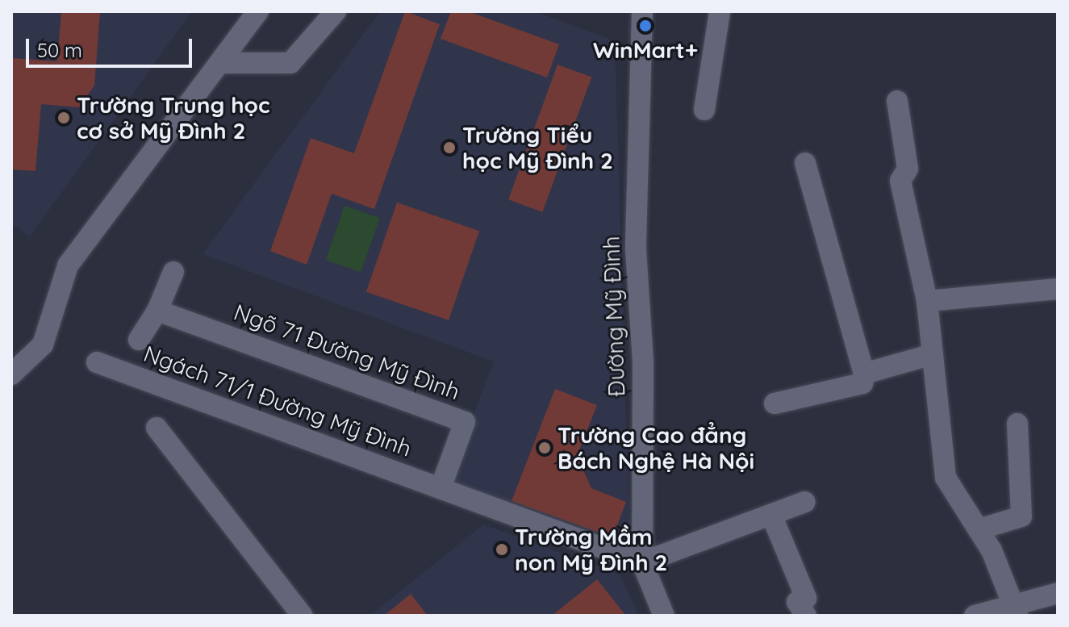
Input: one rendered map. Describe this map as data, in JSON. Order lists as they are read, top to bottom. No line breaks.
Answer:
{"streets":{"street":["Đường Mỹ Đình","Ngõ 71 Đường Mỹ Đình","Ngách 71/1 Đường Mỹ Đình"]},"crossings":[["Ngõ 71 Đường Mỹ Đình","Ngách 71/1 Đường Mỹ Đình"]],"places":["WinMart+","Trường Trung học cơ sở Mỹ Đình 2","Trường Tiểu học Mỹ Đình 2","Trường Cao đẳng Bách Nghệ Hà Nội","Trường Mầm non Mỹ Đình 2"],"scale_bar":"50 m"}
